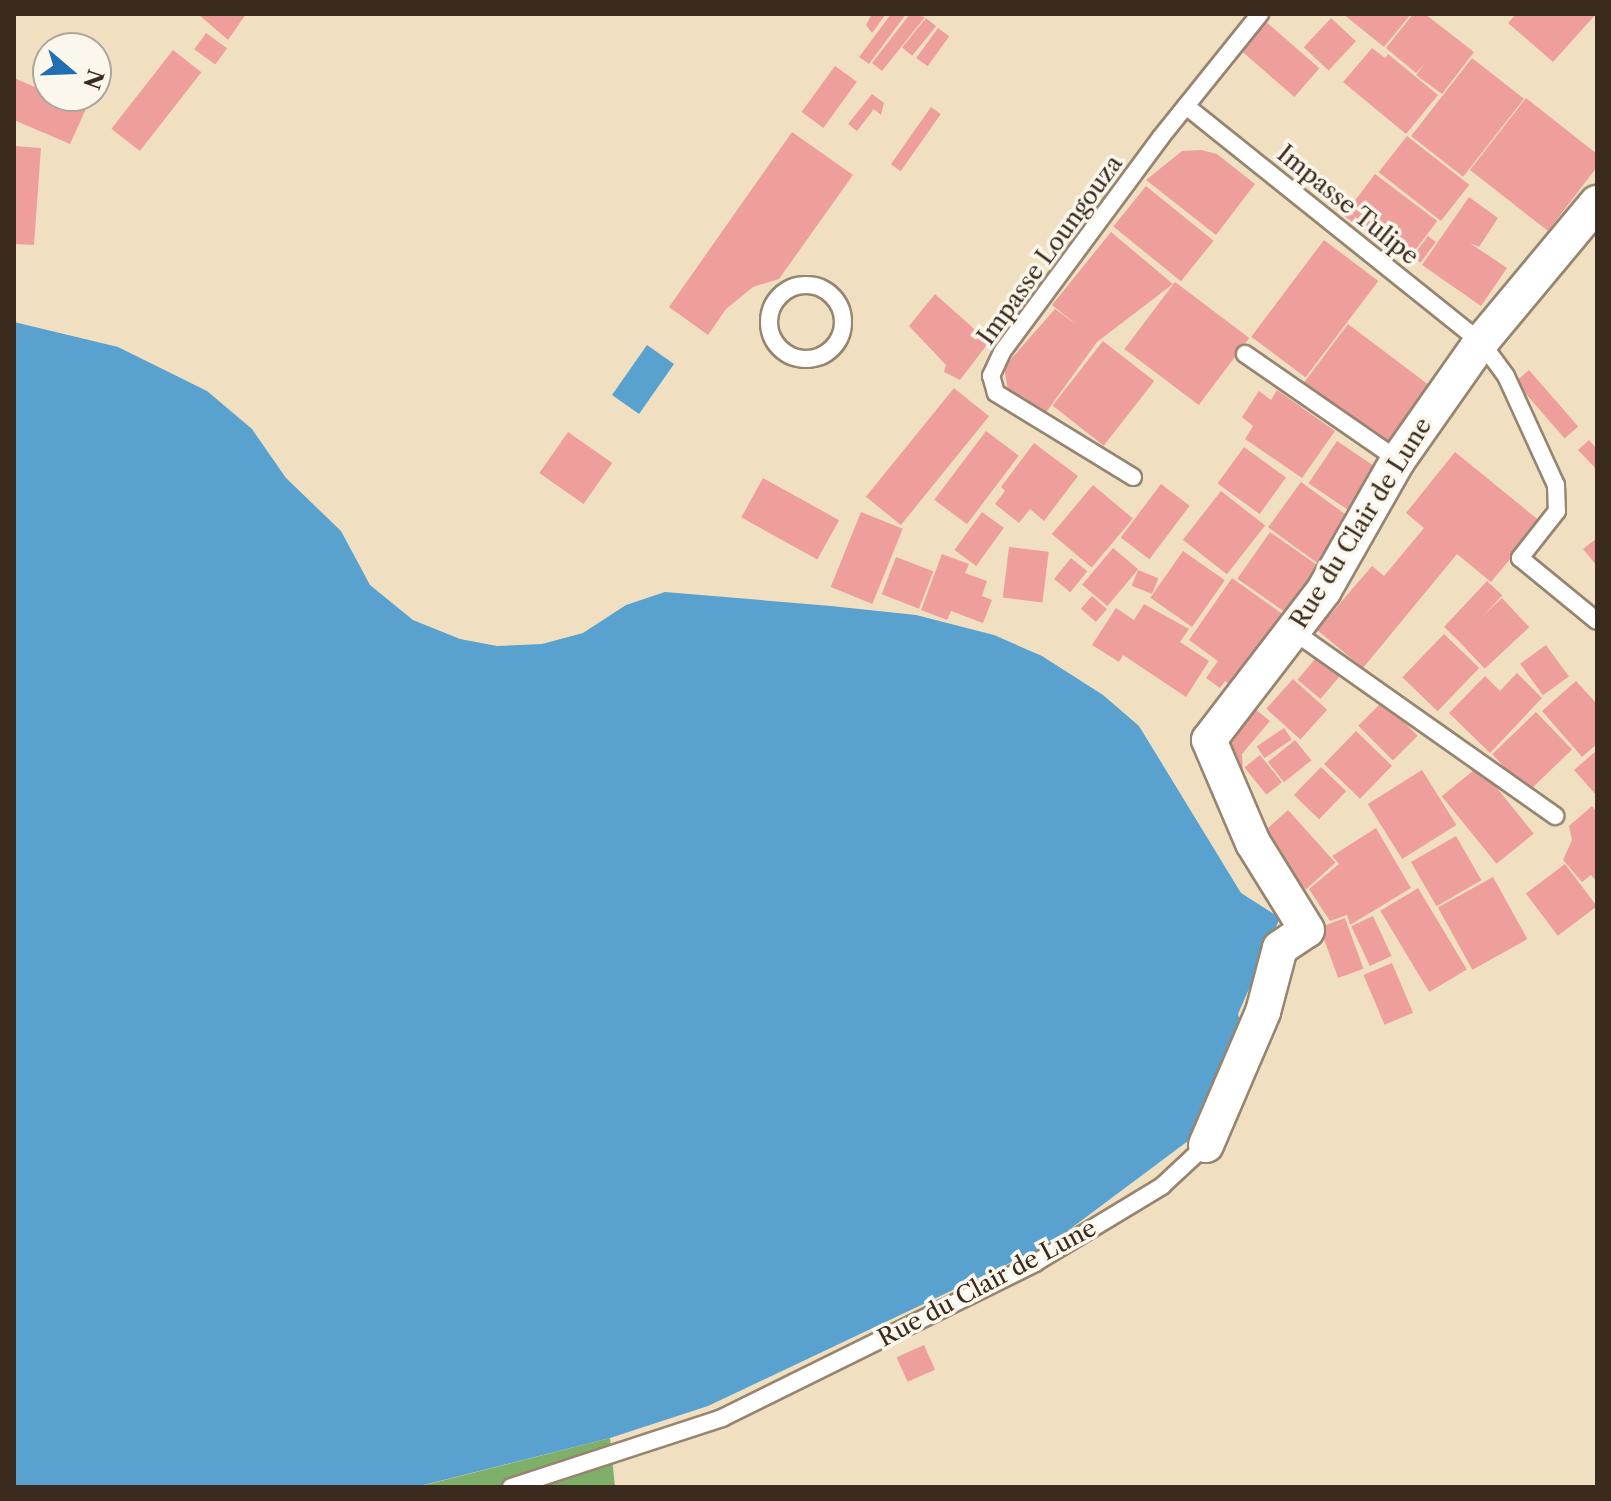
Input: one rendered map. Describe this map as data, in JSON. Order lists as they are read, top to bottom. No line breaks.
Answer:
{"streets":{"street":["Rue du Clair de Lune"],"lane":["Impasse Tulipe","Impasse Loungouza"]},"crossings":[["Impasse Tulipe","Impasse Loungouza"],["Impasse Tulipe","Rue du Clair de Lune"]],"north":"right"}
